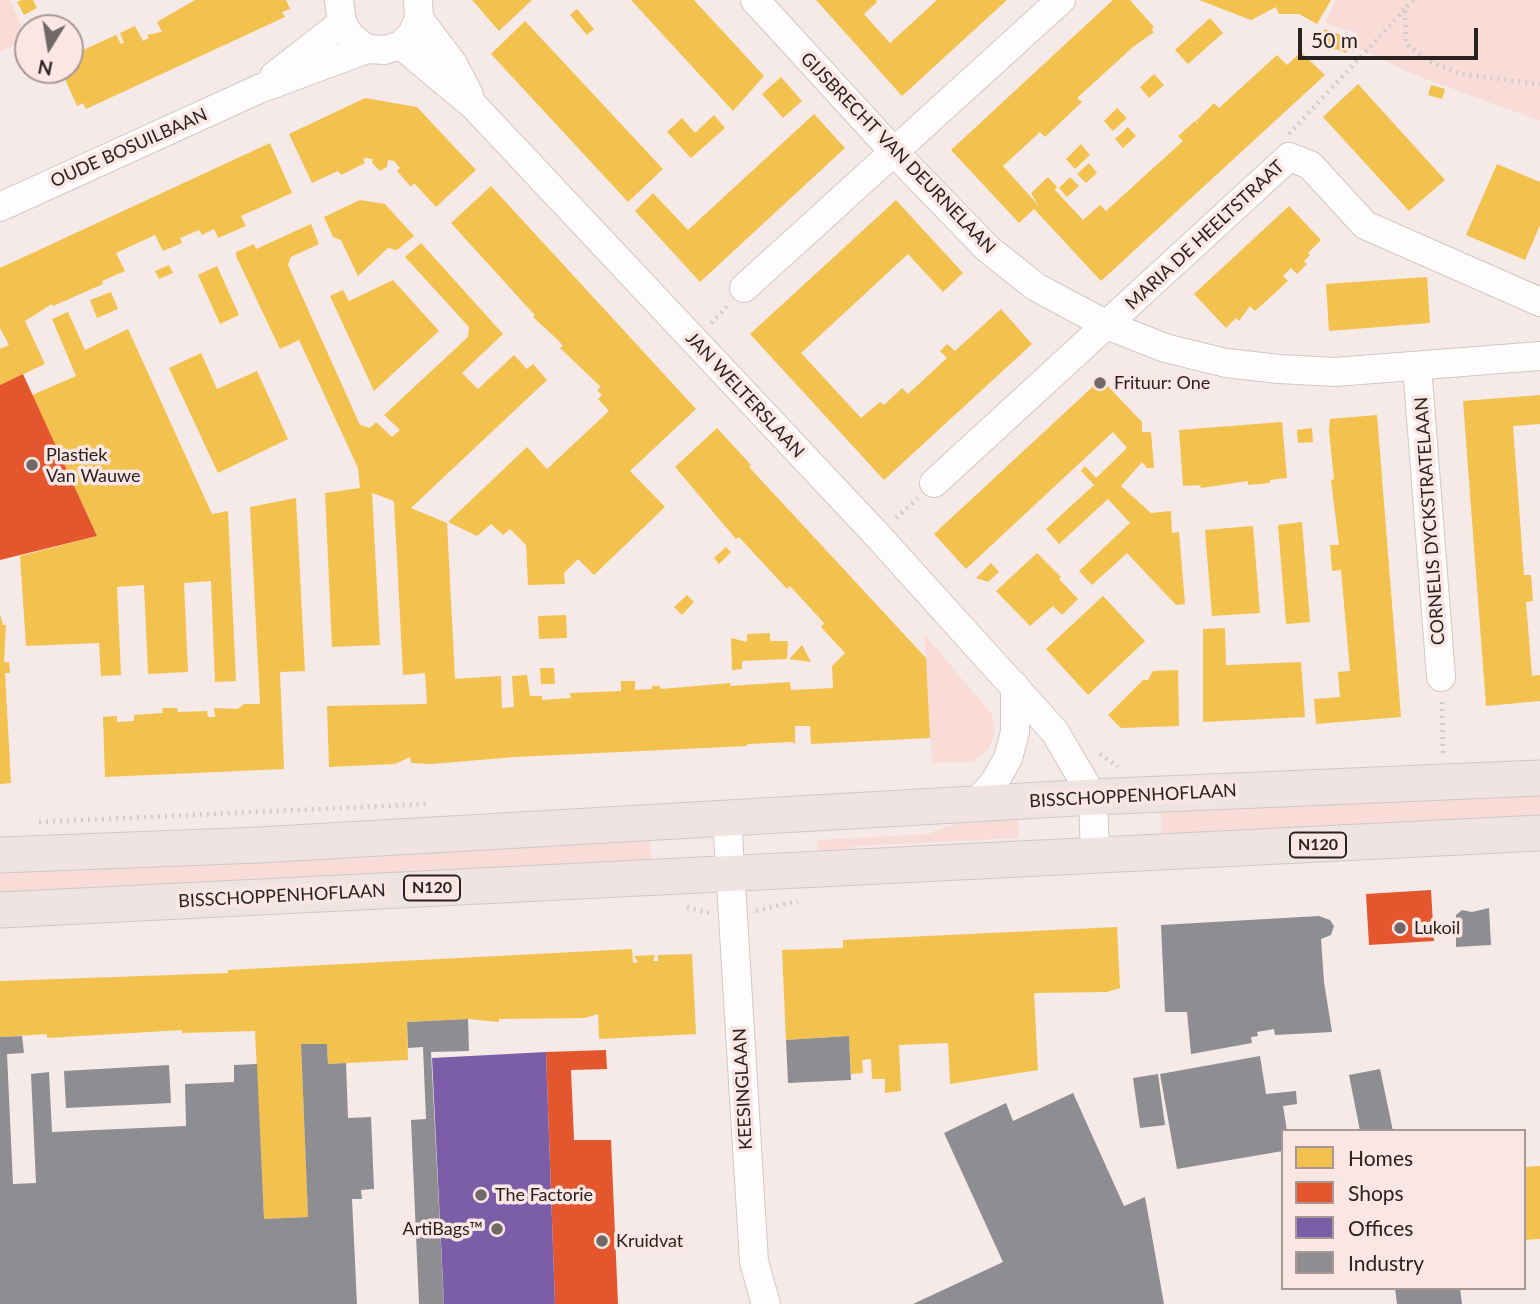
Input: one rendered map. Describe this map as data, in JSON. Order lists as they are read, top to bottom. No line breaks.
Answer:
{"streets":{"main road":["BISSCHOPPENHOFLAAN","N120"],"street":["OUDE BOSUILBAAN","GIJSBRECHT VAN DEURNELAAN","MARIA DE HEELTSTRAAT","JAN WELTERSLAAN","CORNELIS DYCKSTRATELAAN","KEESINGLAAN"]},"crossings":[["OUDE BOSUILBAAN","JAN WELTERSLAAN"],["GIJSBRECHT VAN DEURNELAAN","MARIA DE HEELTSTRAAT"],["GIJSBRECHT VAN DEURNELAAN","CORNELIS DYCKSTRATELAAN"],["JAN WELTERSLAAN","BISSCHOPPENHOFLAAN"],["BISSCHOPPENHOFLAAN","KEESINGLAAN"]],"places":["Frituur: One","Plastiek Van Wauwe","Lukoil","The Factorie","ArtiBags™","Kruidvat"],"legend":["Homes","Shops","Offices","Industry"],"scale_bar":"50 m","north":"bottom"}
